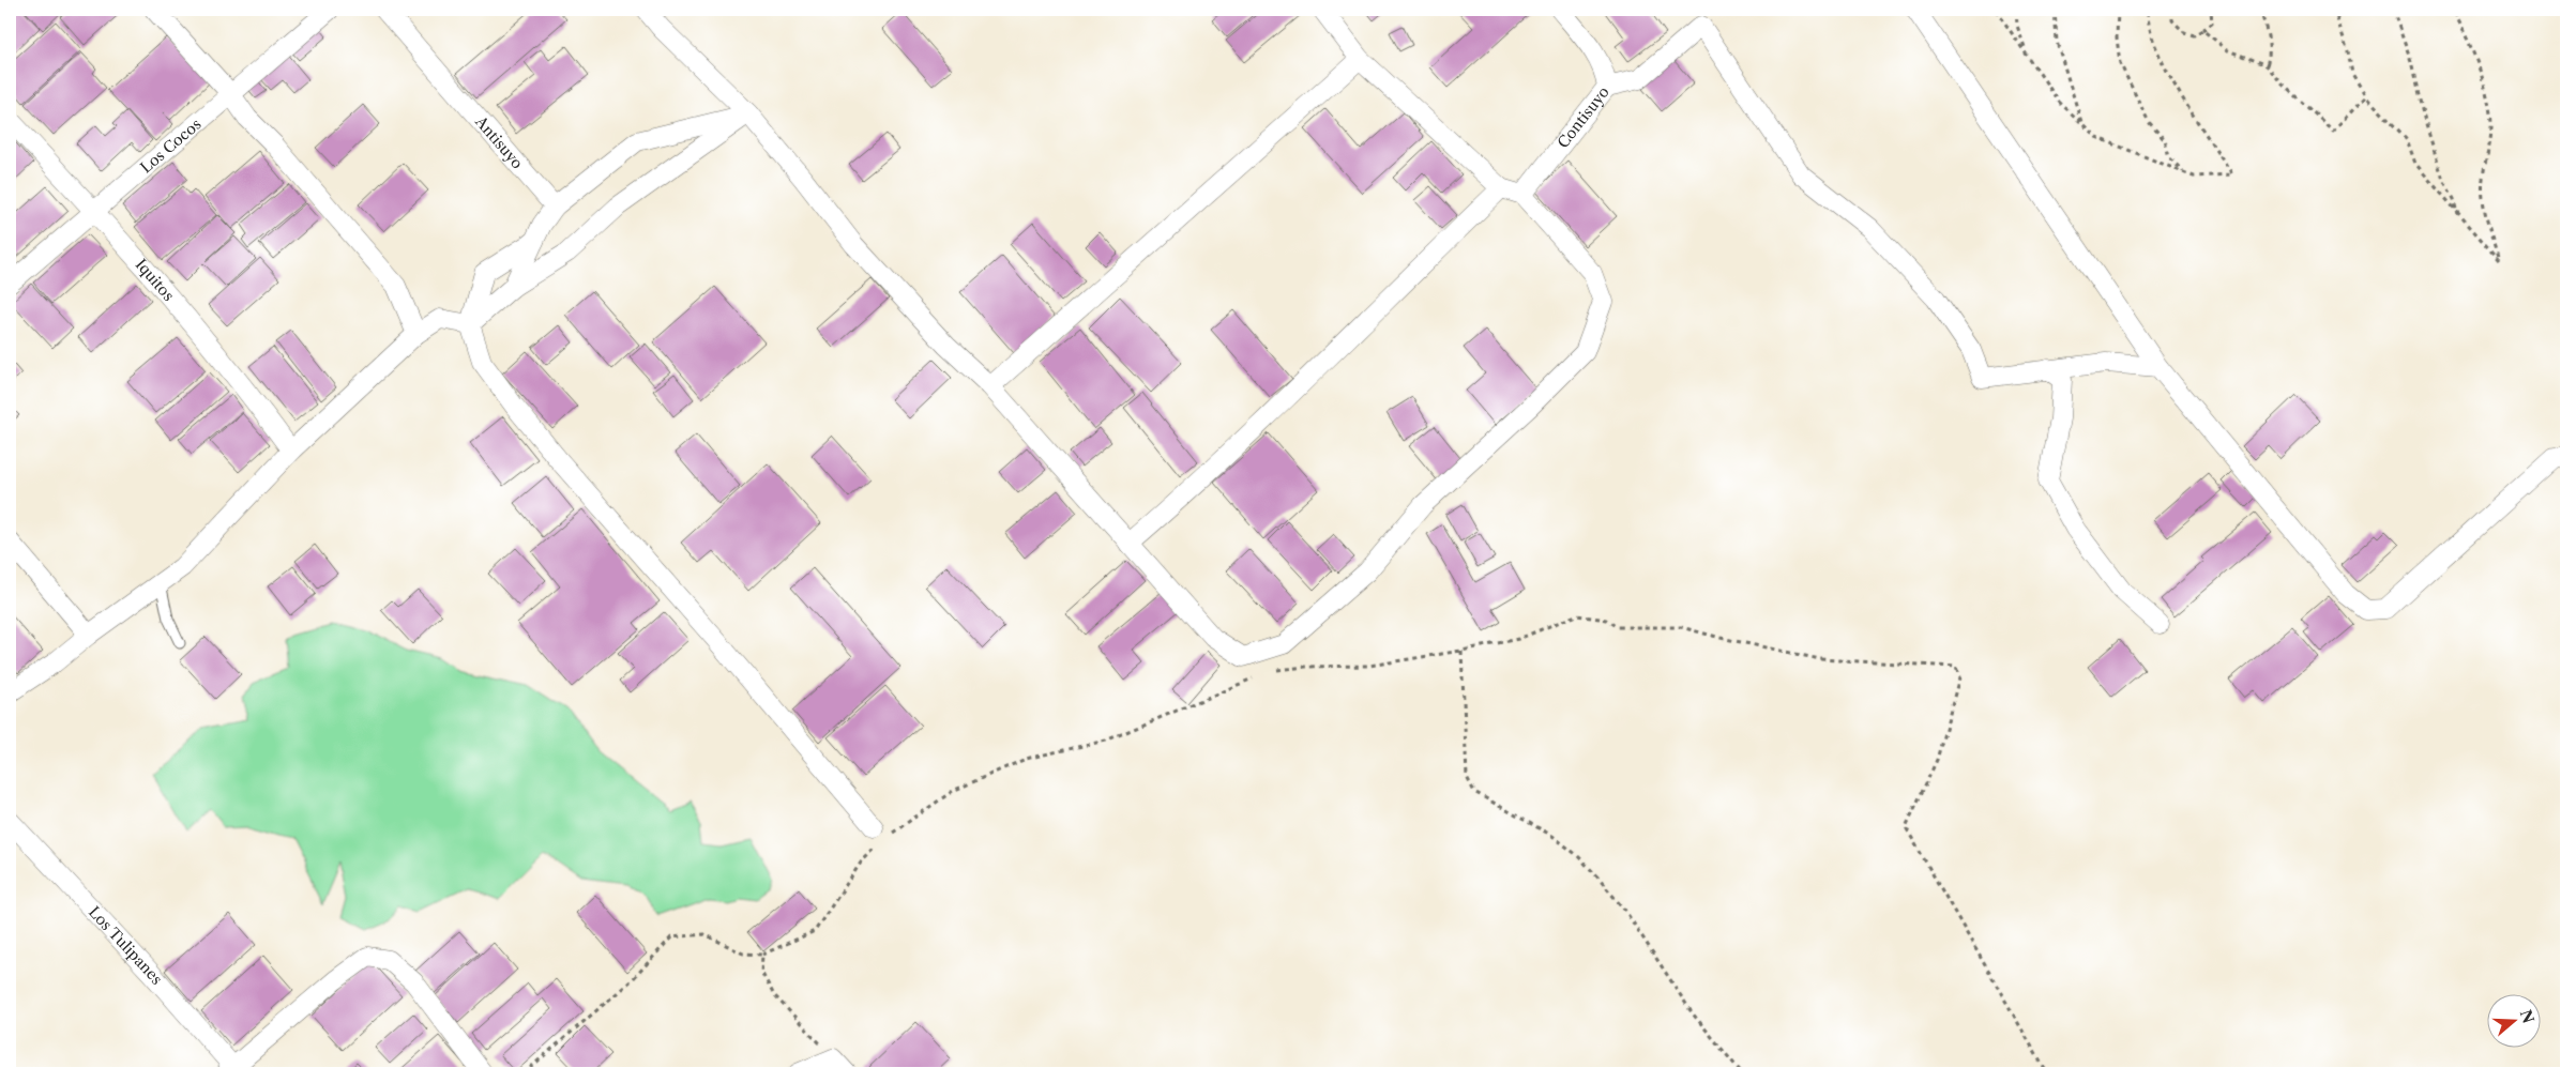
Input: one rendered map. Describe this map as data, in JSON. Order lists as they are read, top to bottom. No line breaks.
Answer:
{"streets":{"street":["Contisuyo","Antisuyo","Los Cocos","Iquitos","Los Tulipanes"]},"crossings":[["Los Cocos","Iquitos"]],"north":"right"}
